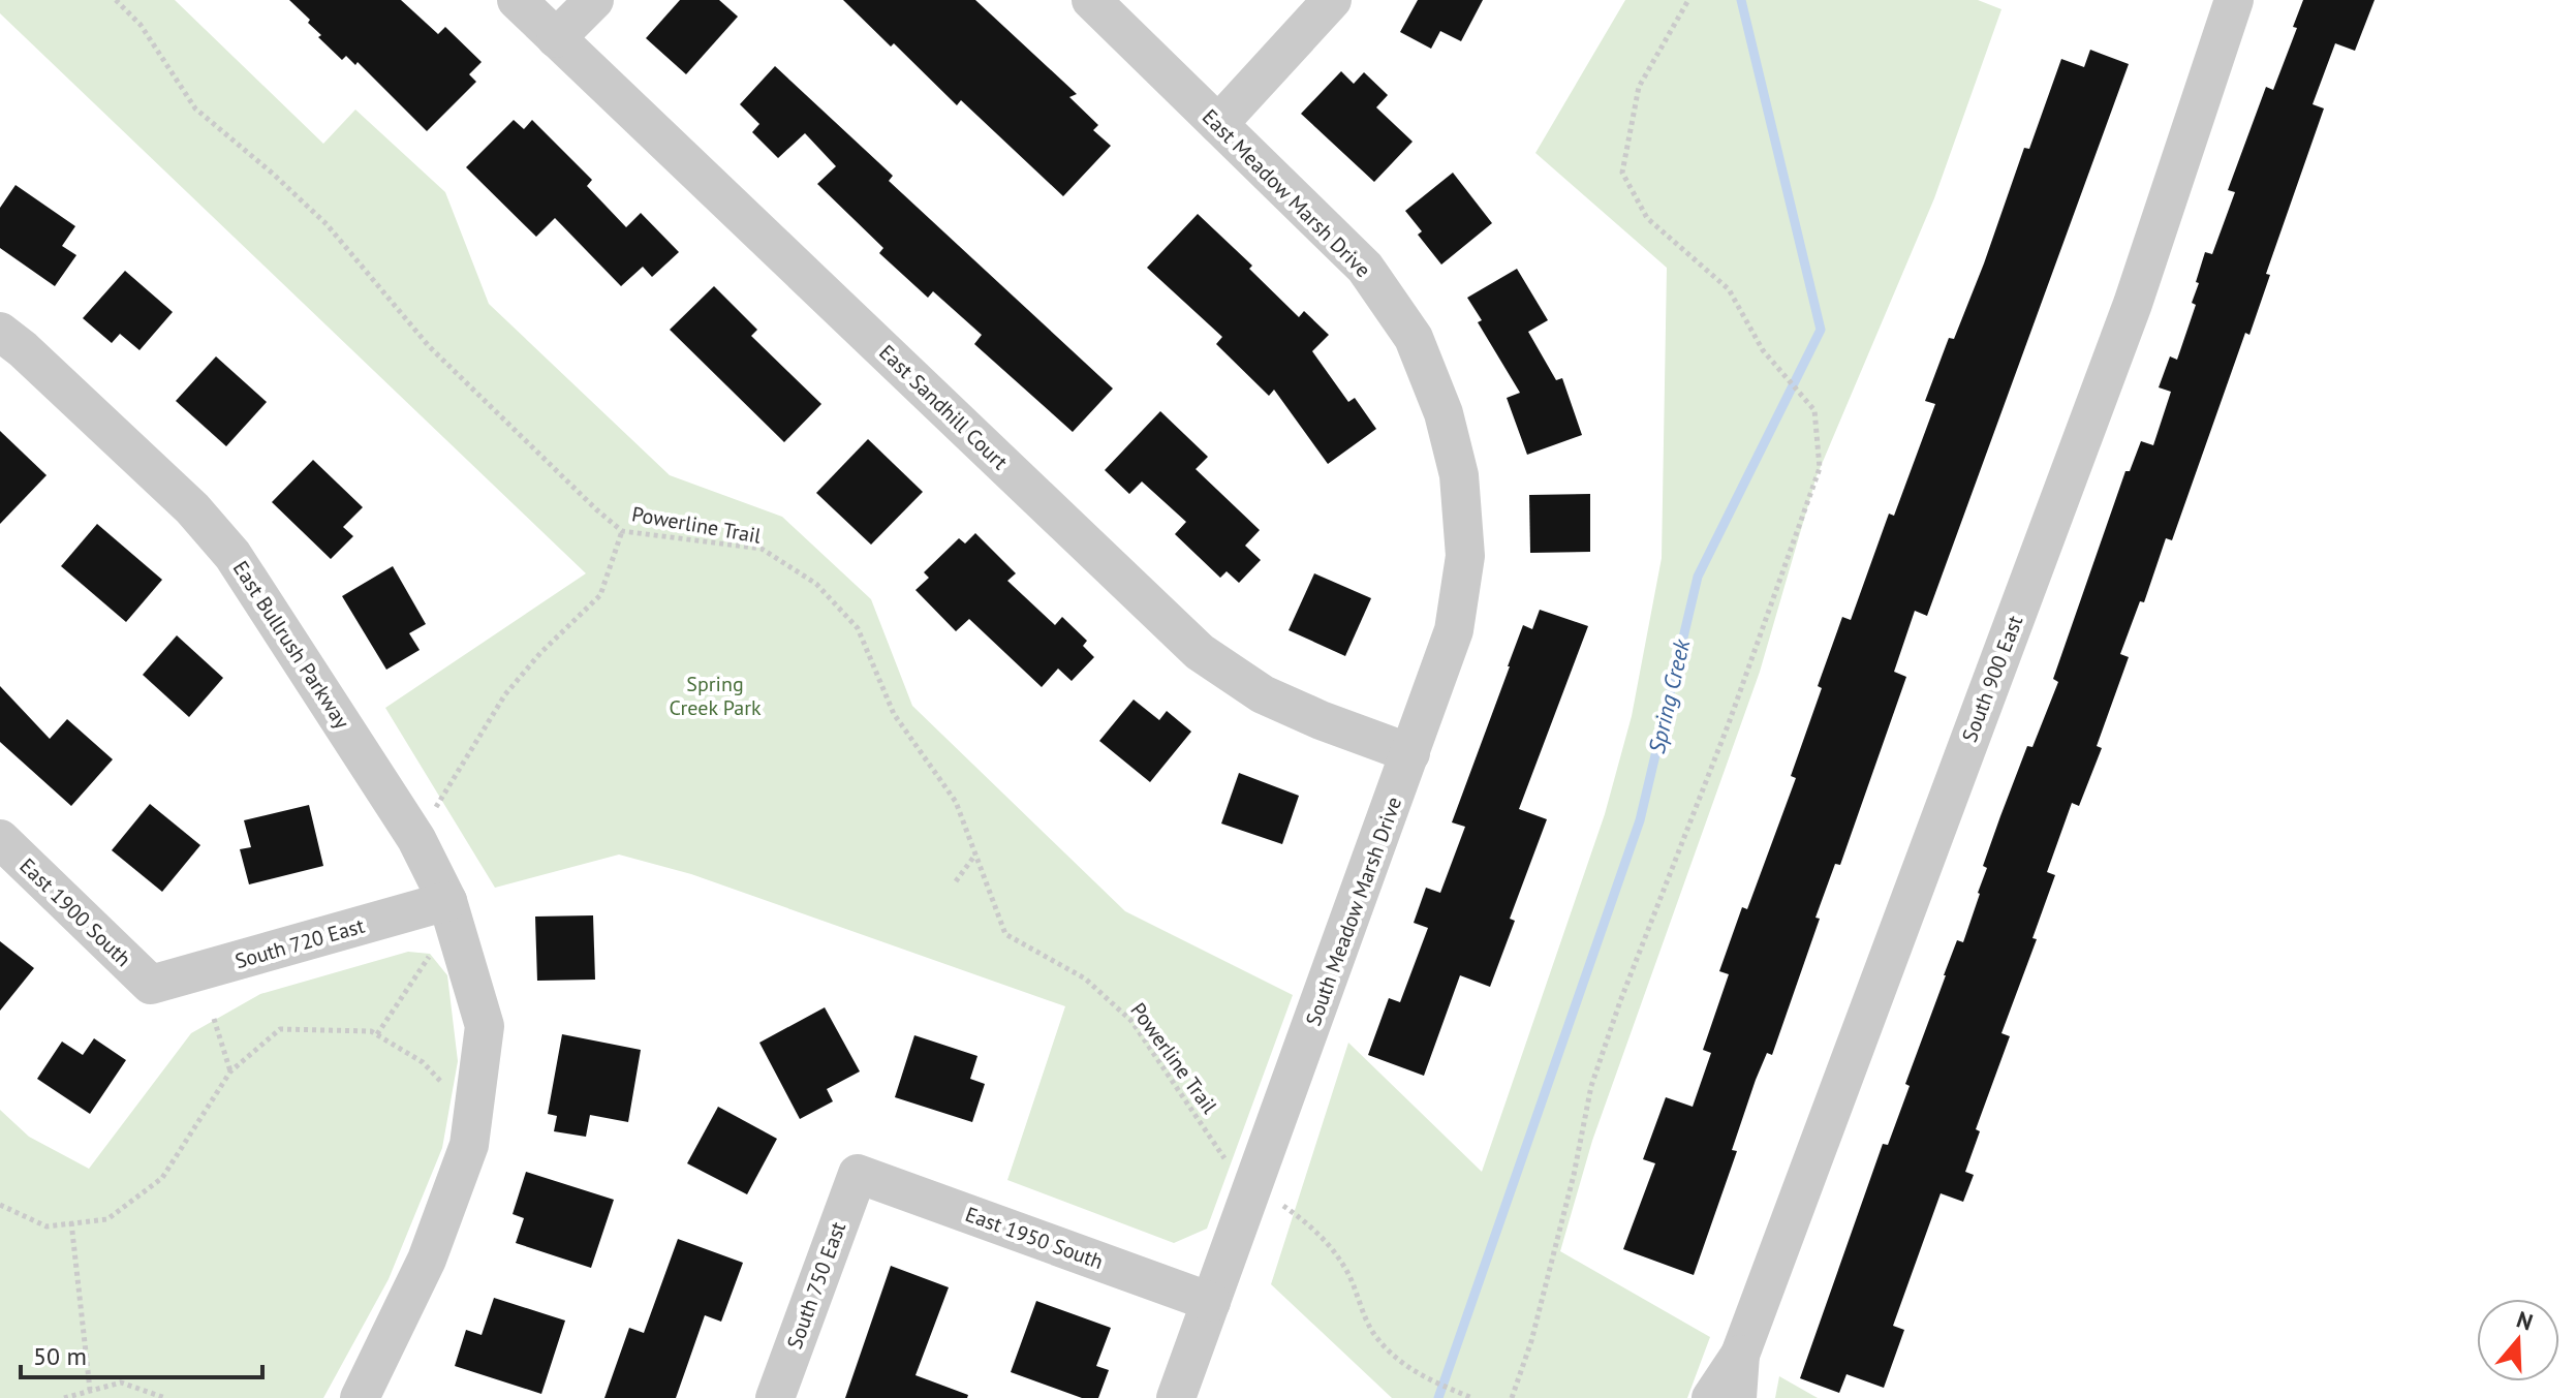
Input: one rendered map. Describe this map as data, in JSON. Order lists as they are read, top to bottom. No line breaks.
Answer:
{"streets":{"street":["East Meadow Marsh Drive","East Sandhill Court","East Bullrush Parkway","South 900 East","South Meadow Marsh Drive","East 1900 South","South 720 East","East 1950 South","South 750 East"],"path":["Powerline Trail"]},"crossings":[["East Meadow Marsh Drive","South Meadow Marsh Drive"],["East Sandhill Court","South Meadow Marsh Drive"],["East Bullrush Parkway","South 720 East"],["South Meadow Marsh Drive","East 1950 South"],["East 1900 South","South 720 East"],["East 1950 South","South 750 East"]],"water":["Spring Creek"],"parks":["Spring Creek Park"],"scale_bar":"50 m","north":"top"}
